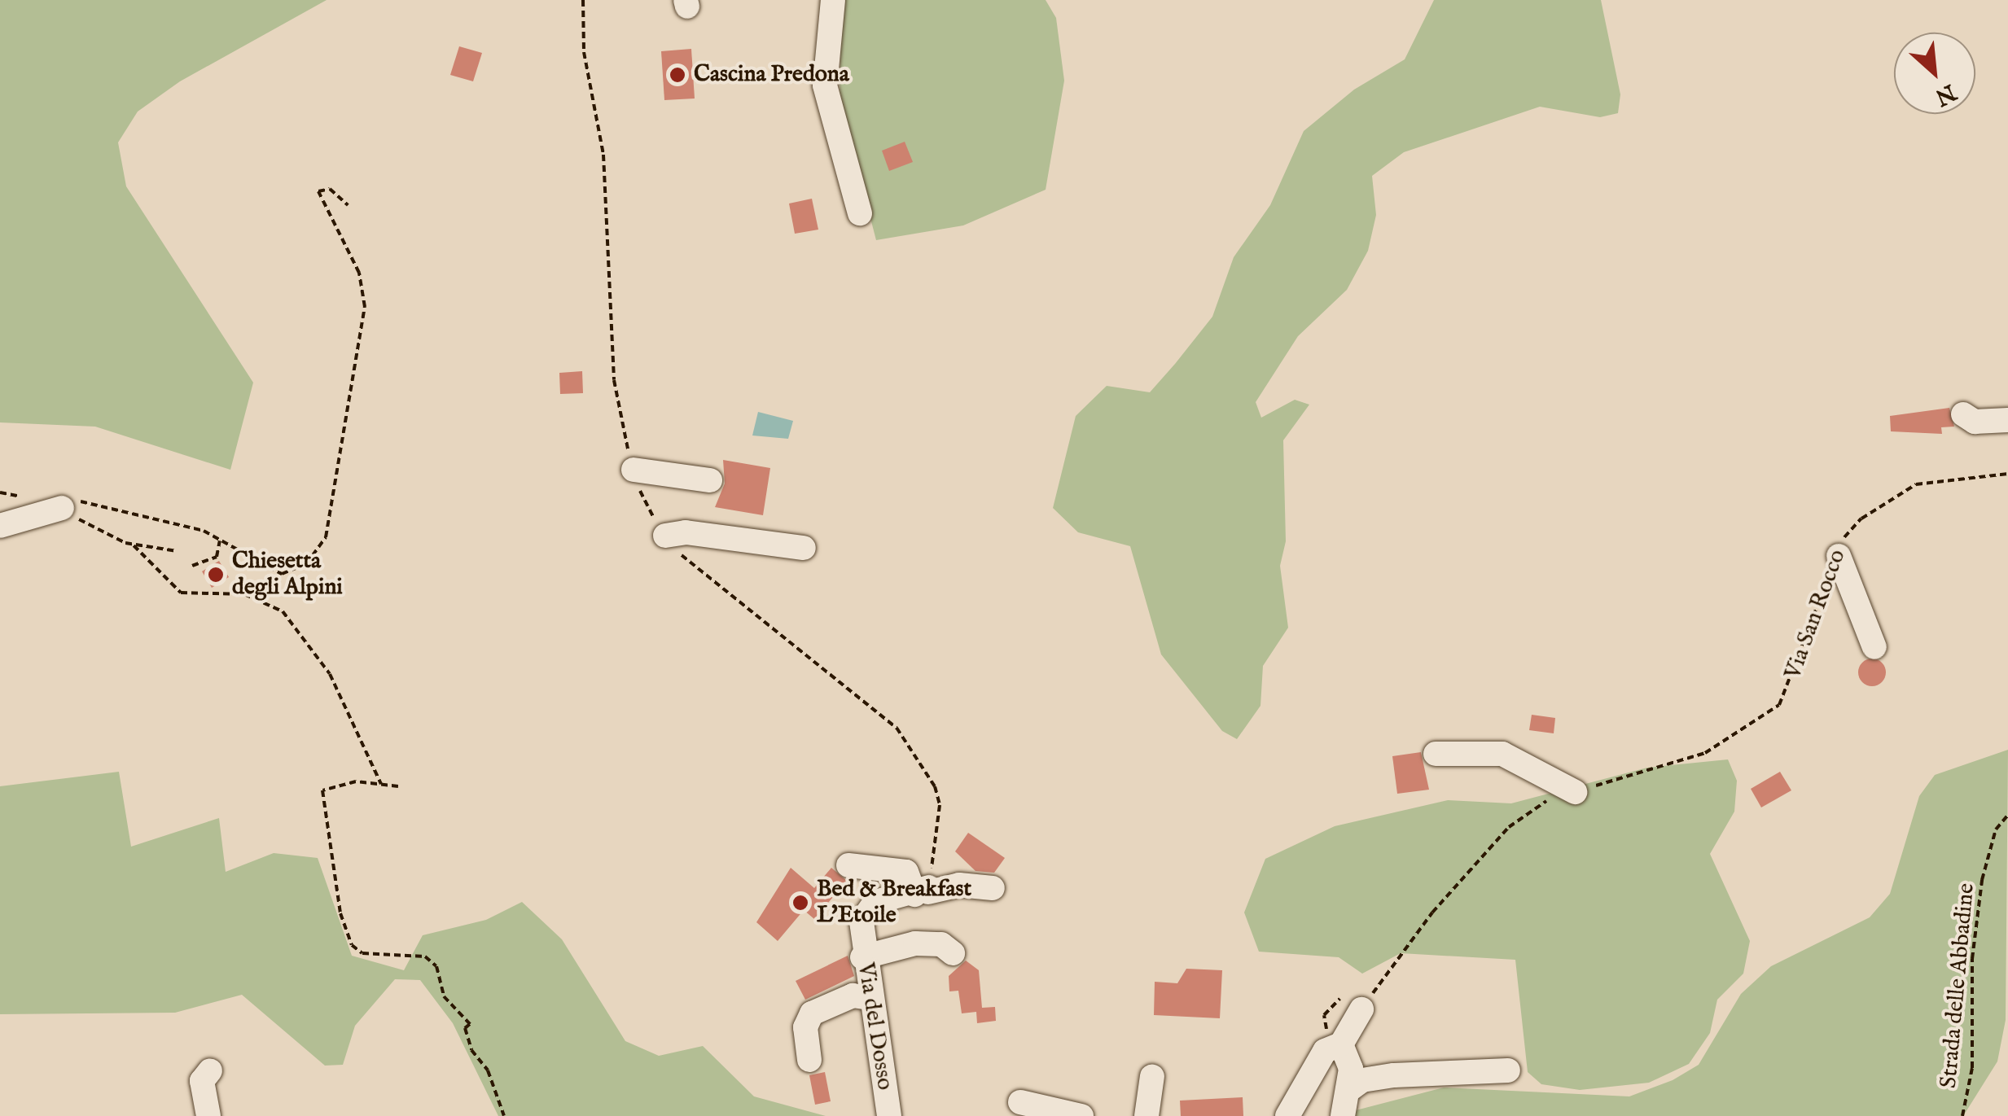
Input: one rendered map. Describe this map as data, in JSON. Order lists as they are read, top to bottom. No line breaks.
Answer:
{"streets":{"street":["Via del Dosso"],"path":["Via San Rocco","Strada delle Abbadine"]},"places":["Cascina Predona","Chiesetta degli Alpini","Bed & Breakfast L'Etoile"],"north":"bottom right"}
